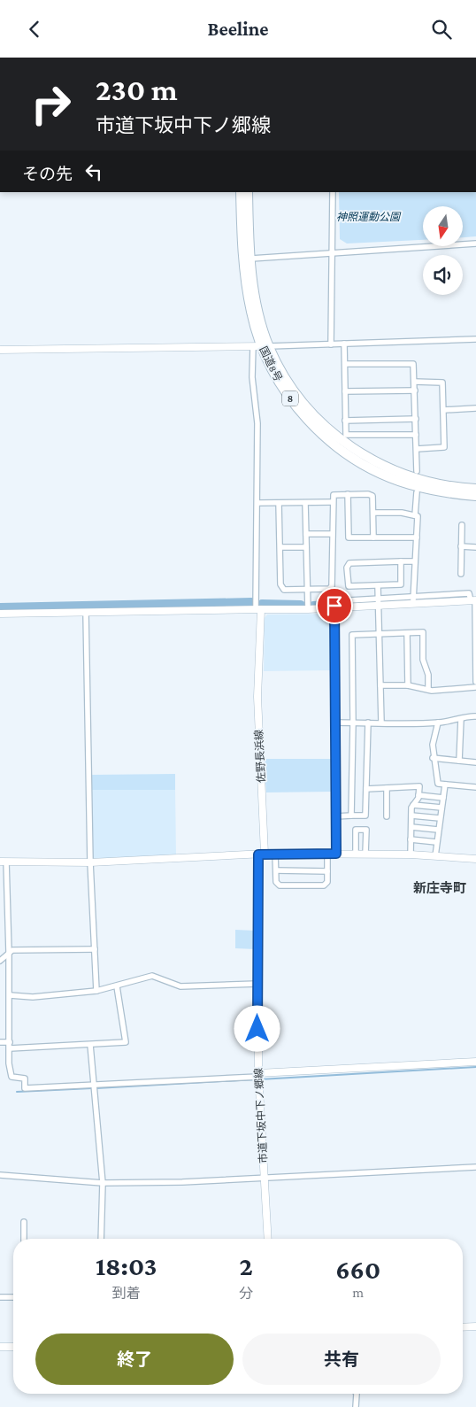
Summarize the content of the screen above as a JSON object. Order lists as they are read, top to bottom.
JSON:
{
  "streets": {
    "highway": ["国道8号", "8"],
    "street": ["佐野長浜線", "市道下坂中下ノ郷線"]
  },
  "crossings": [
    ["佐野長浜線", "市道下坂中下ノ郷線"]
  ],
  "districts": ["新庄寺町"],
  "parks": ["神照運動公園"],
  "north": "bottom",
  "page": {
    "header": "Beeline",
    "turn": ["230 m", "市道下坂中下ノ郷線"],
    "then": "その先",
    "eta": [
      "18:03",
      "到着",
      "2",
      "分",
      "660",
      "m"
    ],
    "buttons": ["終了", "共有"]
  }
}
